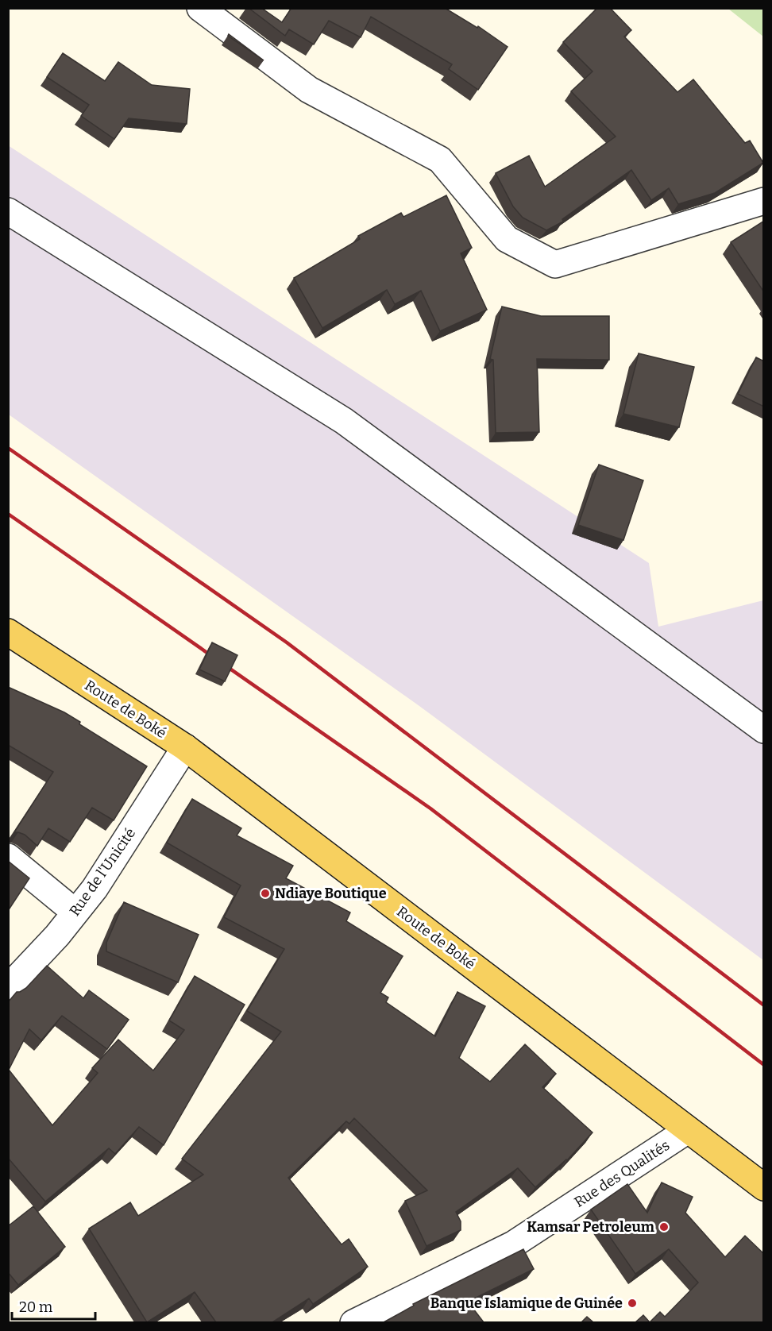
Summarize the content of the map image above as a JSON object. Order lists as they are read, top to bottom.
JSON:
{
  "streets": {
    "main road": ["Route de Boké"],
    "street": ["Rue de l'Unicité", "Rue des Qualités"]
  },
  "crossings": [
    ["Route de Boké", "Rue de l'Unicité"],
    ["Route de Boké", "Rue des Qualités"]
  ],
  "places": ["Ndiaye Boutique", "Kamsar Petroleum", "Banque Islamique de Guinée"],
  "scale_bar": "20 m"
}
